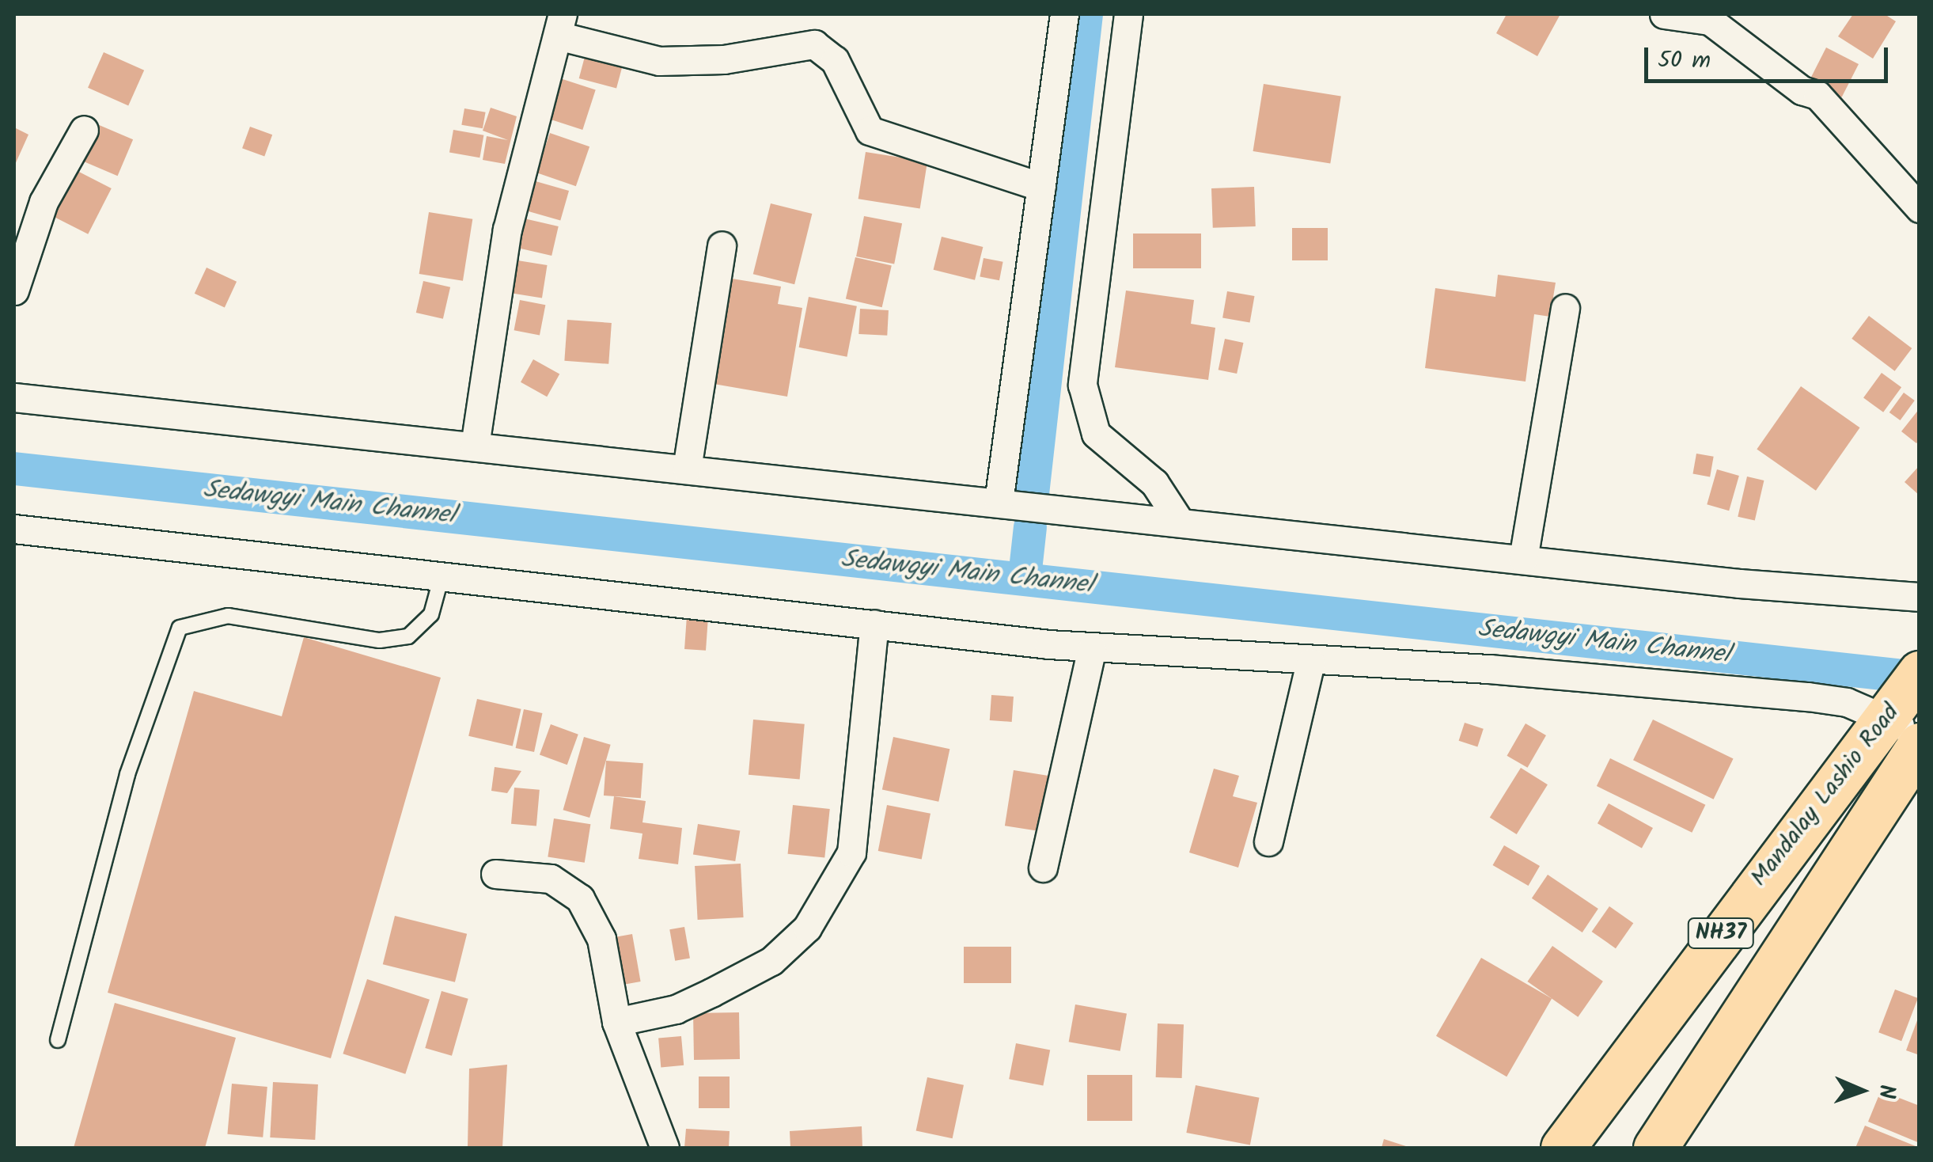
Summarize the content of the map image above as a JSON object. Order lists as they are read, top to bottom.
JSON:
{
  "streets": {
    "highway": ["Mandalay Lashio Road", "NH37"]
  },
  "water": ["Sedawgyi Main Channel"],
  "scale_bar": "50 m",
  "north": "right"
}
